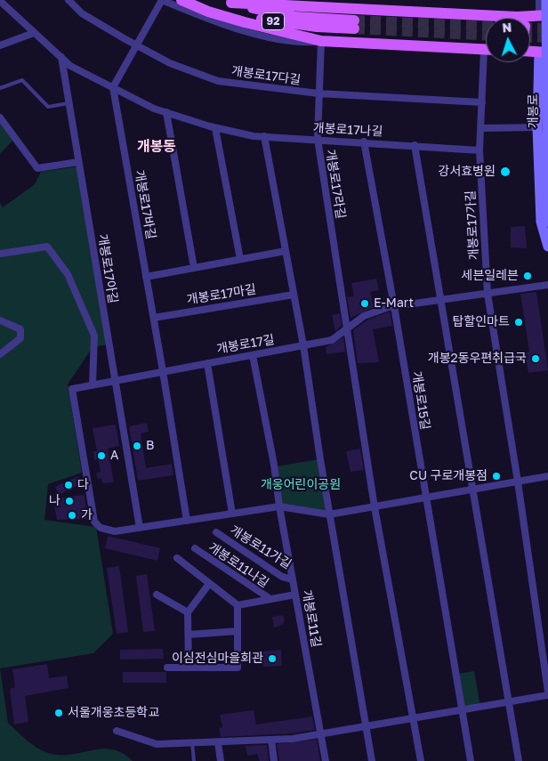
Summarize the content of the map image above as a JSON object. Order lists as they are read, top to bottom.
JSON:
{
  "streets": {
    "main road": ["92", "개봉로"],
    "street": [
      "개봉로17다길",
      "개봉로17나길",
      "개봉로17라길",
      "개봉로17바길",
      "개봉로17가길",
      "개봉로17아길",
      "개봉로17마길",
      "개봉로17길",
      "개봉로15길",
      "개봉로11가길",
      "개봉로11나길",
      "개봉로11길"
    ]
  },
  "crossings": [
    ["개봉로17다길", "개봉로17라길"],
    ["개봉로17다길", "개봉로17가길"],
    ["개봉로17나길", "개봉로17라길"],
    ["개봉로17나길", "개봉로17바길"],
    ["개봉로17나길", "개봉로17가길"],
    ["개봉로17나길", "개봉로17아길"],
    ["개봉로17라길", "개봉로17길"],
    ["개봉로17바길", "개봉로17마길"],
    ["개봉로17바길", "개봉로17길"],
    ["개봉로17가길", "개봉로17길"],
    ["개봉로17아길", "개봉로17길"],
    ["개봉로17길", "개봉로15길"],
    ["개봉로11가길", "개봉로11길"],
    ["개봉로11나길", "개봉로11길"]
  ],
  "districts": ["개봉동"],
  "parks": ["개웅어린이공원"],
  "places": [
    "강서효병원",
    "세븐일레븐",
    "E-Mart",
    "탑할인마트",
    "개봉2동우편취급국",
    "B",
    "A",
    "CU 구로개봉점",
    "다",
    "나",
    "가",
    "이심전심마을회관",
    "서울개웅초등학교"
  ],
  "north": "top"
}
